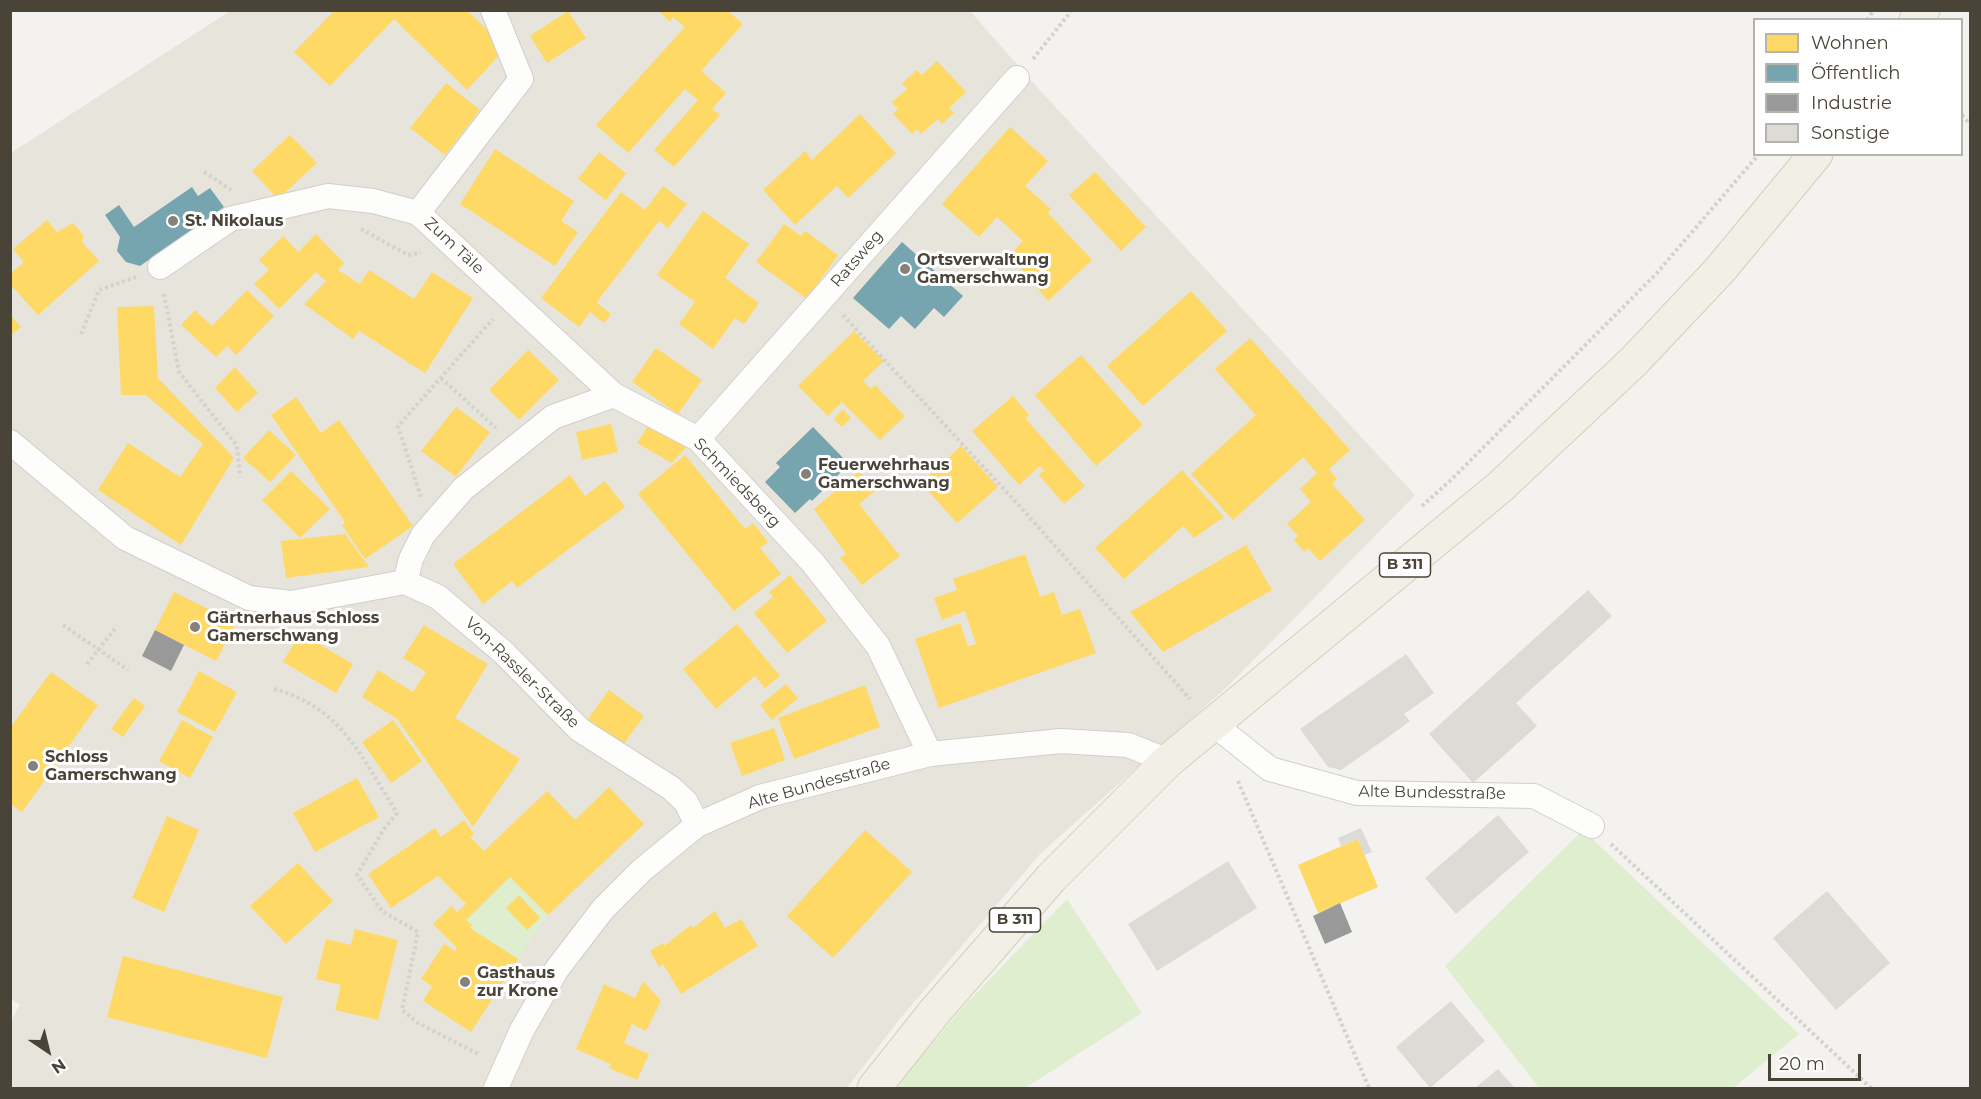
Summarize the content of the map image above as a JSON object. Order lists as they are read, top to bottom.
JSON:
{
  "streets": {
    "main road": ["B 311"],
    "street": [
      "Zum Täle",
      "Ratsweg",
      "Schmiedsberg",
      "Von-Rassler-Straße",
      "Alte Bundesstraße"
    ]
  },
  "crossings": [
    ["Zum Täle", "Schmiedsberg"],
    ["Ratsweg", "Schmiedsberg"],
    ["Schmiedsberg", "Alte Bundesstraße"],
    ["B 311", "Alte Bundesstraße"],
    ["Von-Rassler-Straße", "Alte Bundesstraße"]
  ],
  "places": [
    "St. Nikolaus",
    "Ortsverwaltung Gamerschwang",
    "Feuerwehrhaus Gamerschwang",
    "Gärtnerhaus Schloss Gamerschwang",
    "Schloss Gamerschwang",
    "Gasthaus zur Krone"
  ],
  "legend": [
    "Wohnen",
    "Öffentlich",
    "Industrie",
    "Sonstige"
  ],
  "scale_bar": "20 m",
  "north": "bottom right"
}
